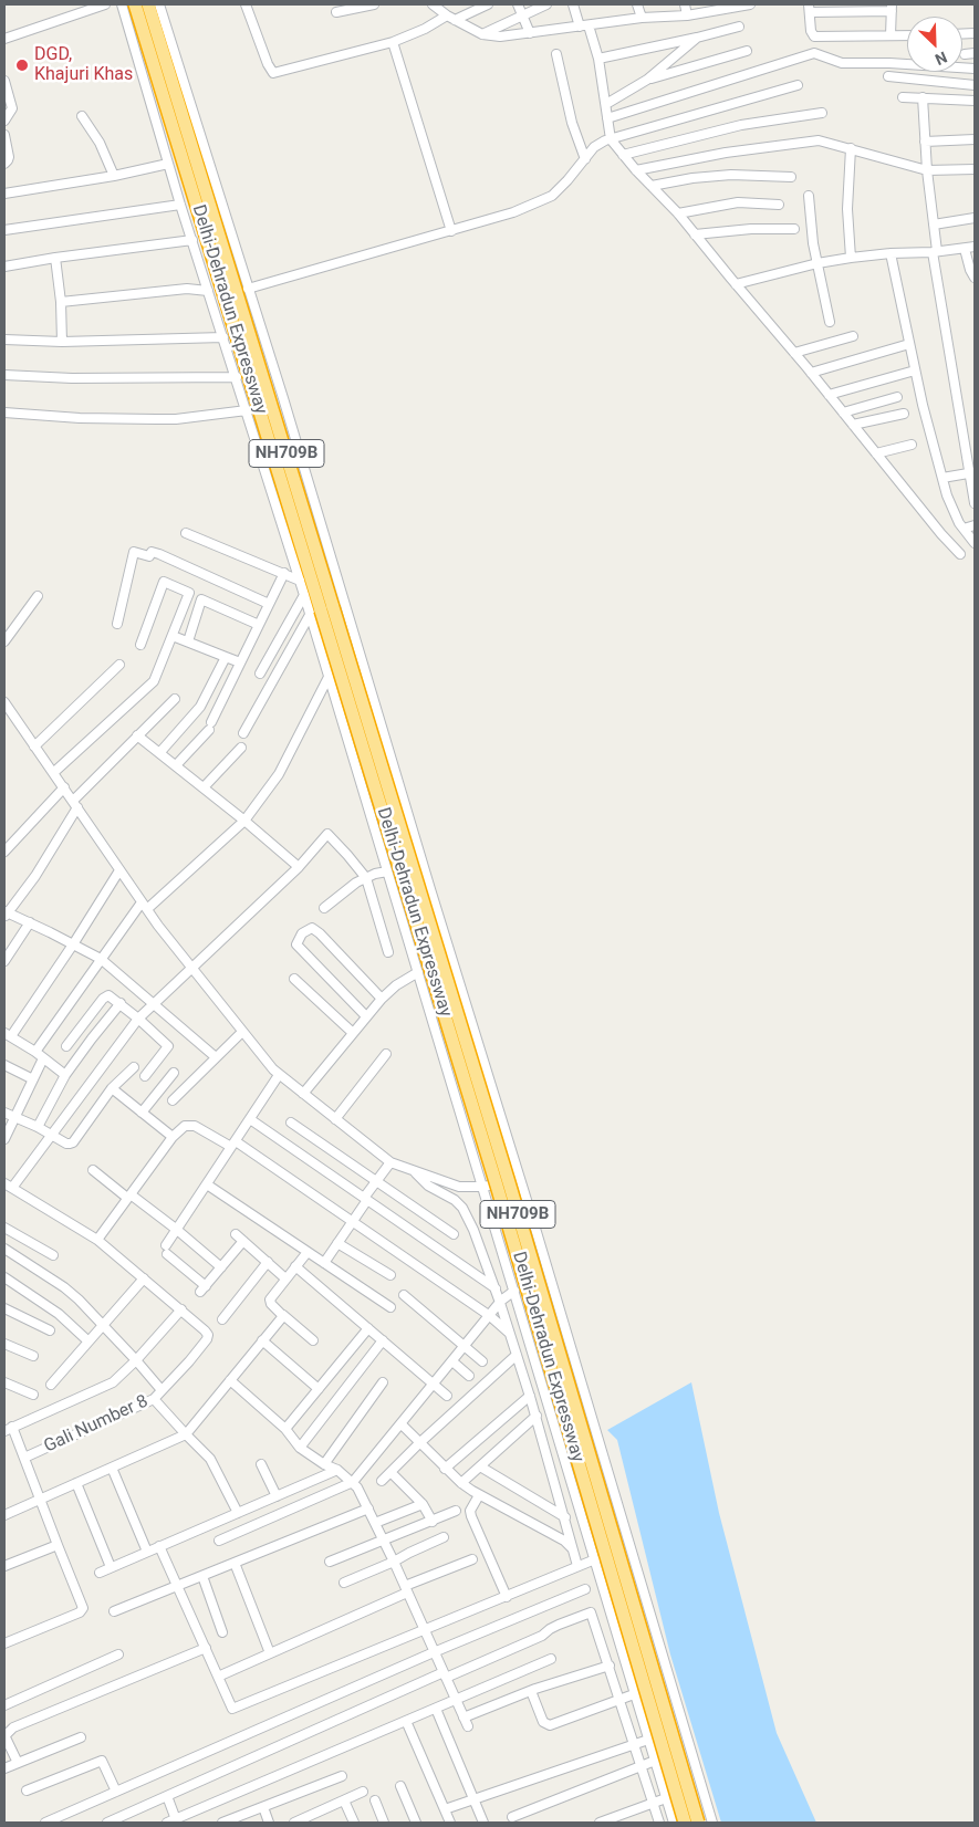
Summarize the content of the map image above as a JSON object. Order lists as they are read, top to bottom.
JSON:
{
  "streets": {
    "highway": ["Delhi-Dehradun Expressway", "NH709B"],
    "street": ["Gali Number 8"]
  },
  "places": ["DGD, Khajuri Khas"],
  "north": "bottom right"
}
